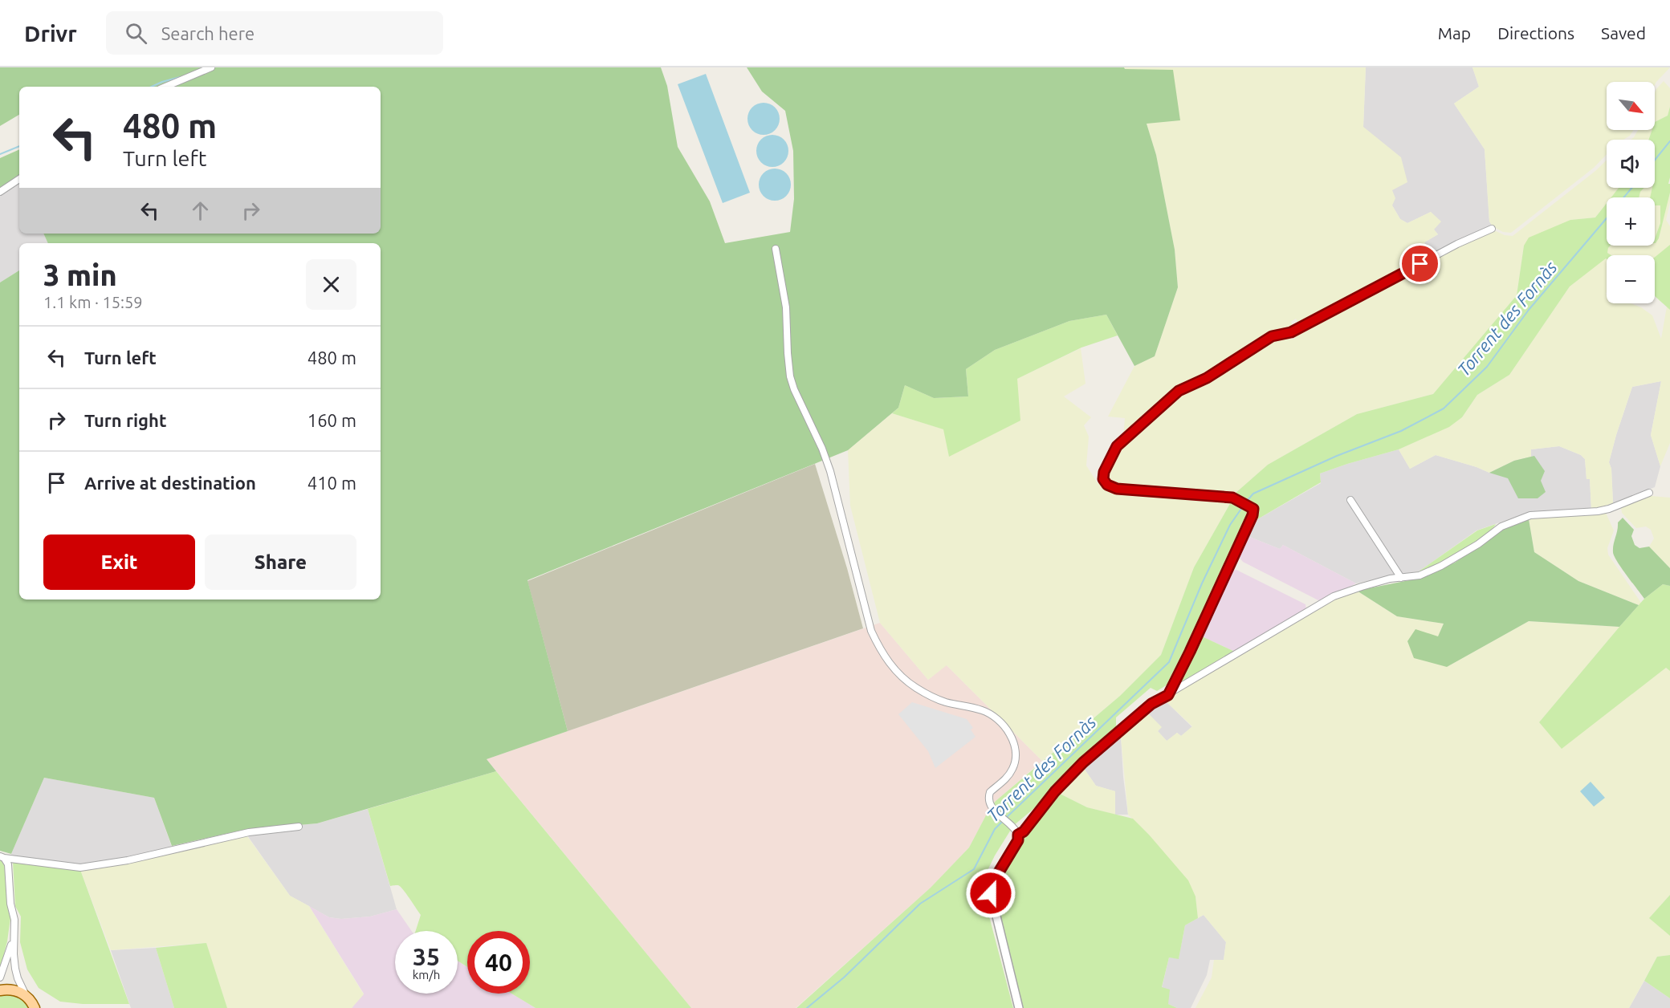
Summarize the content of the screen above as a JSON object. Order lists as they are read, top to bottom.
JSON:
{
  "water": ["Torrent des Fornàs"],
  "north": "bottom right",
  "page": {
    "header": "Drivr",
    "search": "Search here",
    "nav": ["Map", "Directions", "Saved"],
    "map_buttons": ["+", "−"],
    "turn": ["480 m", "Turn left"],
    "heading": ["3 min", "1.1 km · 15:59"],
    "list": [
      {
        "name": "Turn left",
        "value": "480 m"
      },
      {
        "name": "Turn right",
        "value": "160 m"
      },
      {
        "name": "Arrive at destination",
        "value": "410 m"
      }
    ],
    "buttons": ["Exit", "Share"],
    "speed": "35 km/h",
    "limit": "40"
  }
}
